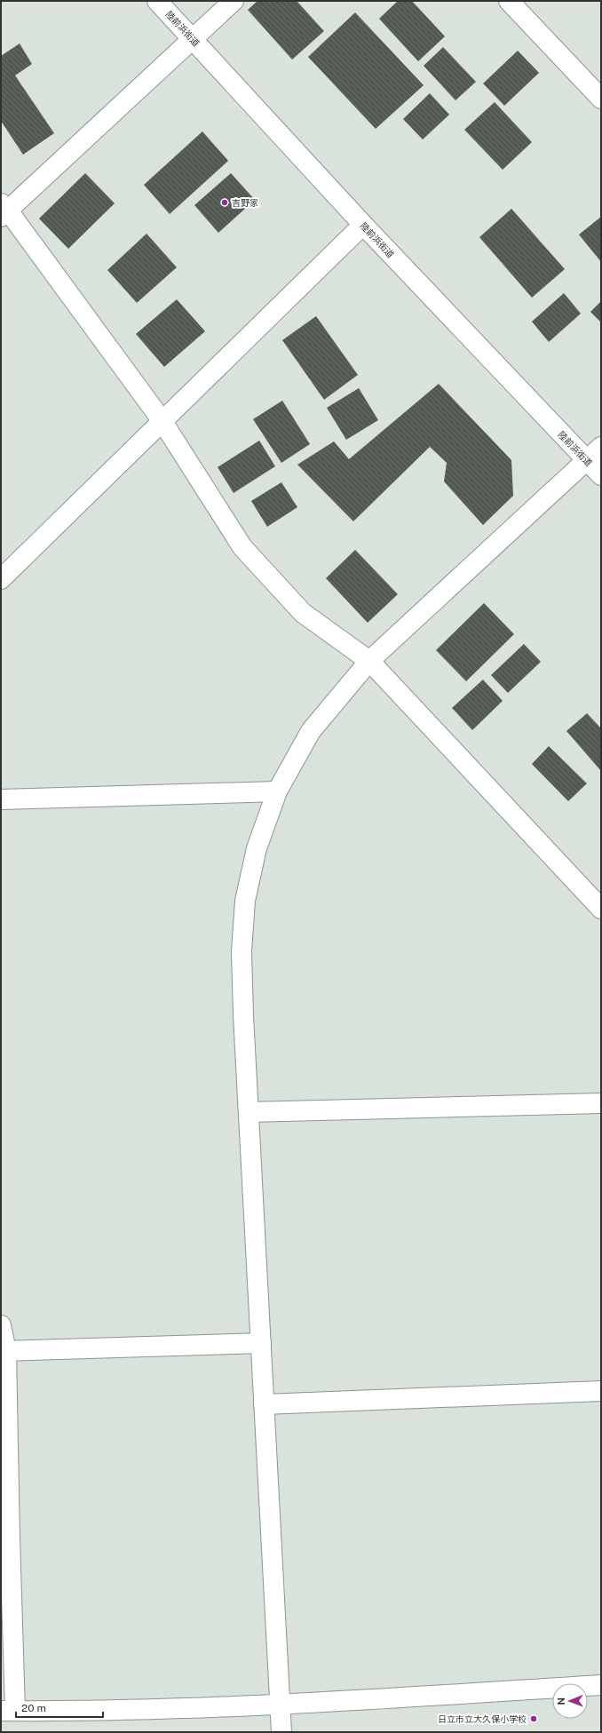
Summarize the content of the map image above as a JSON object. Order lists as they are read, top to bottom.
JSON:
{
  "streets": {
    "main road": ["陸前浜街道"]
  },
  "places": ["吉野家", "日立市立大久保小学校"],
  "scale_bar": "20 m",
  "north": "left"
}
